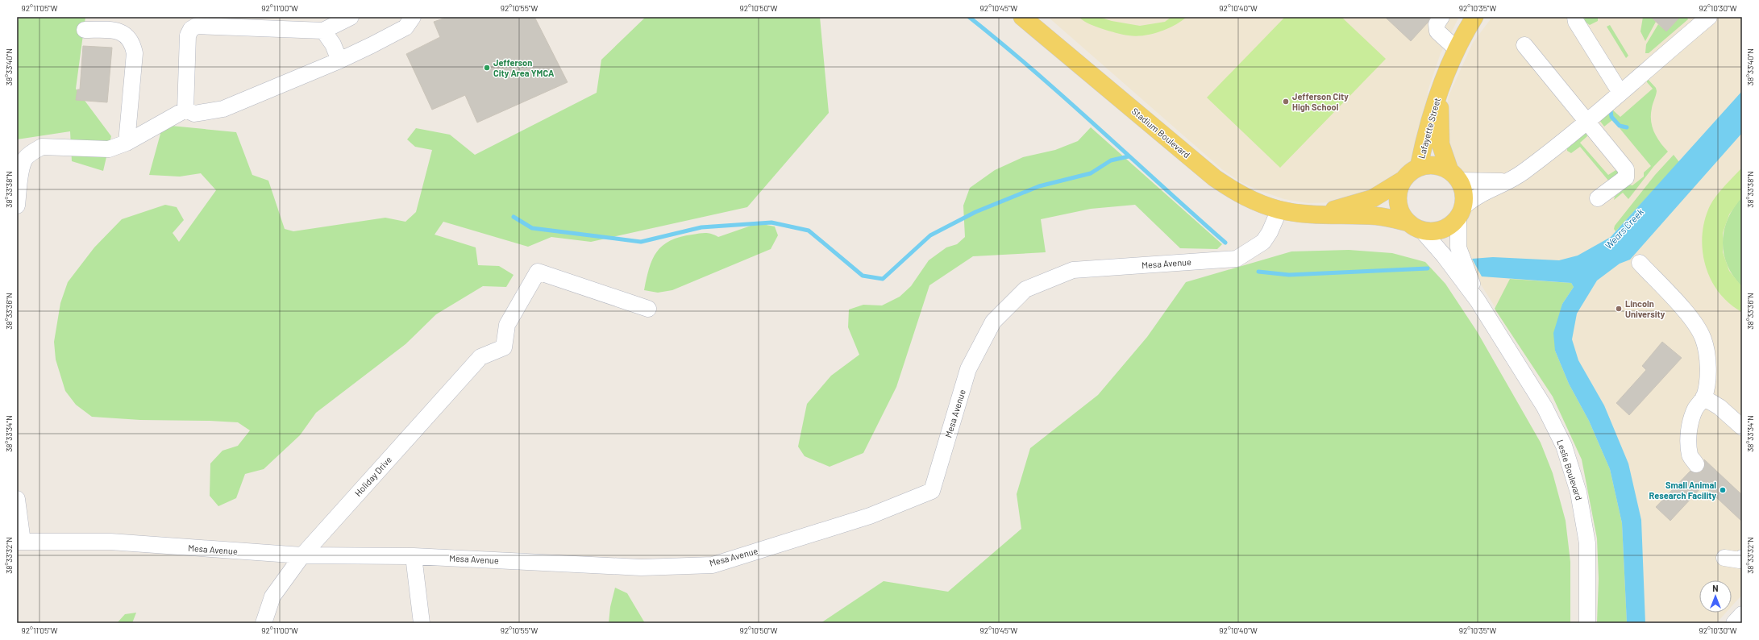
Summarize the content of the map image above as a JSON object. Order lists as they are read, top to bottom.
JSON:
{
  "streets": {
    "main road": ["Lafayette Street", "Stadium Boulevard"],
    "street": ["Mesa Avenue", "Leslie Boulevard", "Holiday Drive"]
  },
  "crossings": [
    ["Lafayette Street", "Stadium Boulevard"],
    ["Lafayette Street", "Leslie Boulevard"],
    ["Stadium Boulevard", "Mesa Avenue"],
    ["Stadium Boulevard", "Leslie Boulevard"],
    ["Mesa Avenue", "Holiday Drive"]
  ],
  "water": ["Wears Creek"],
  "places": [
    "Jefferson City Area YMCA",
    "Jefferson City High School",
    "Lincoln University",
    "Small Animal Research Facility"
  ],
  "north": "top",
  "coordinates": [
    "92°11'05\"W",
    "92°11'00\"W",
    "92°10'55\"W",
    "92°10'50\"W",
    "92°10'45\"W",
    "92°10'40\"W",
    "92°10'35\"W",
    "92°10'30\"W",
    "38°33'40\"N",
    "38°33'38\"N",
    "38°33'36\"N",
    "38°33'34\"N",
    "38°33'32\"N"
  ]
}
